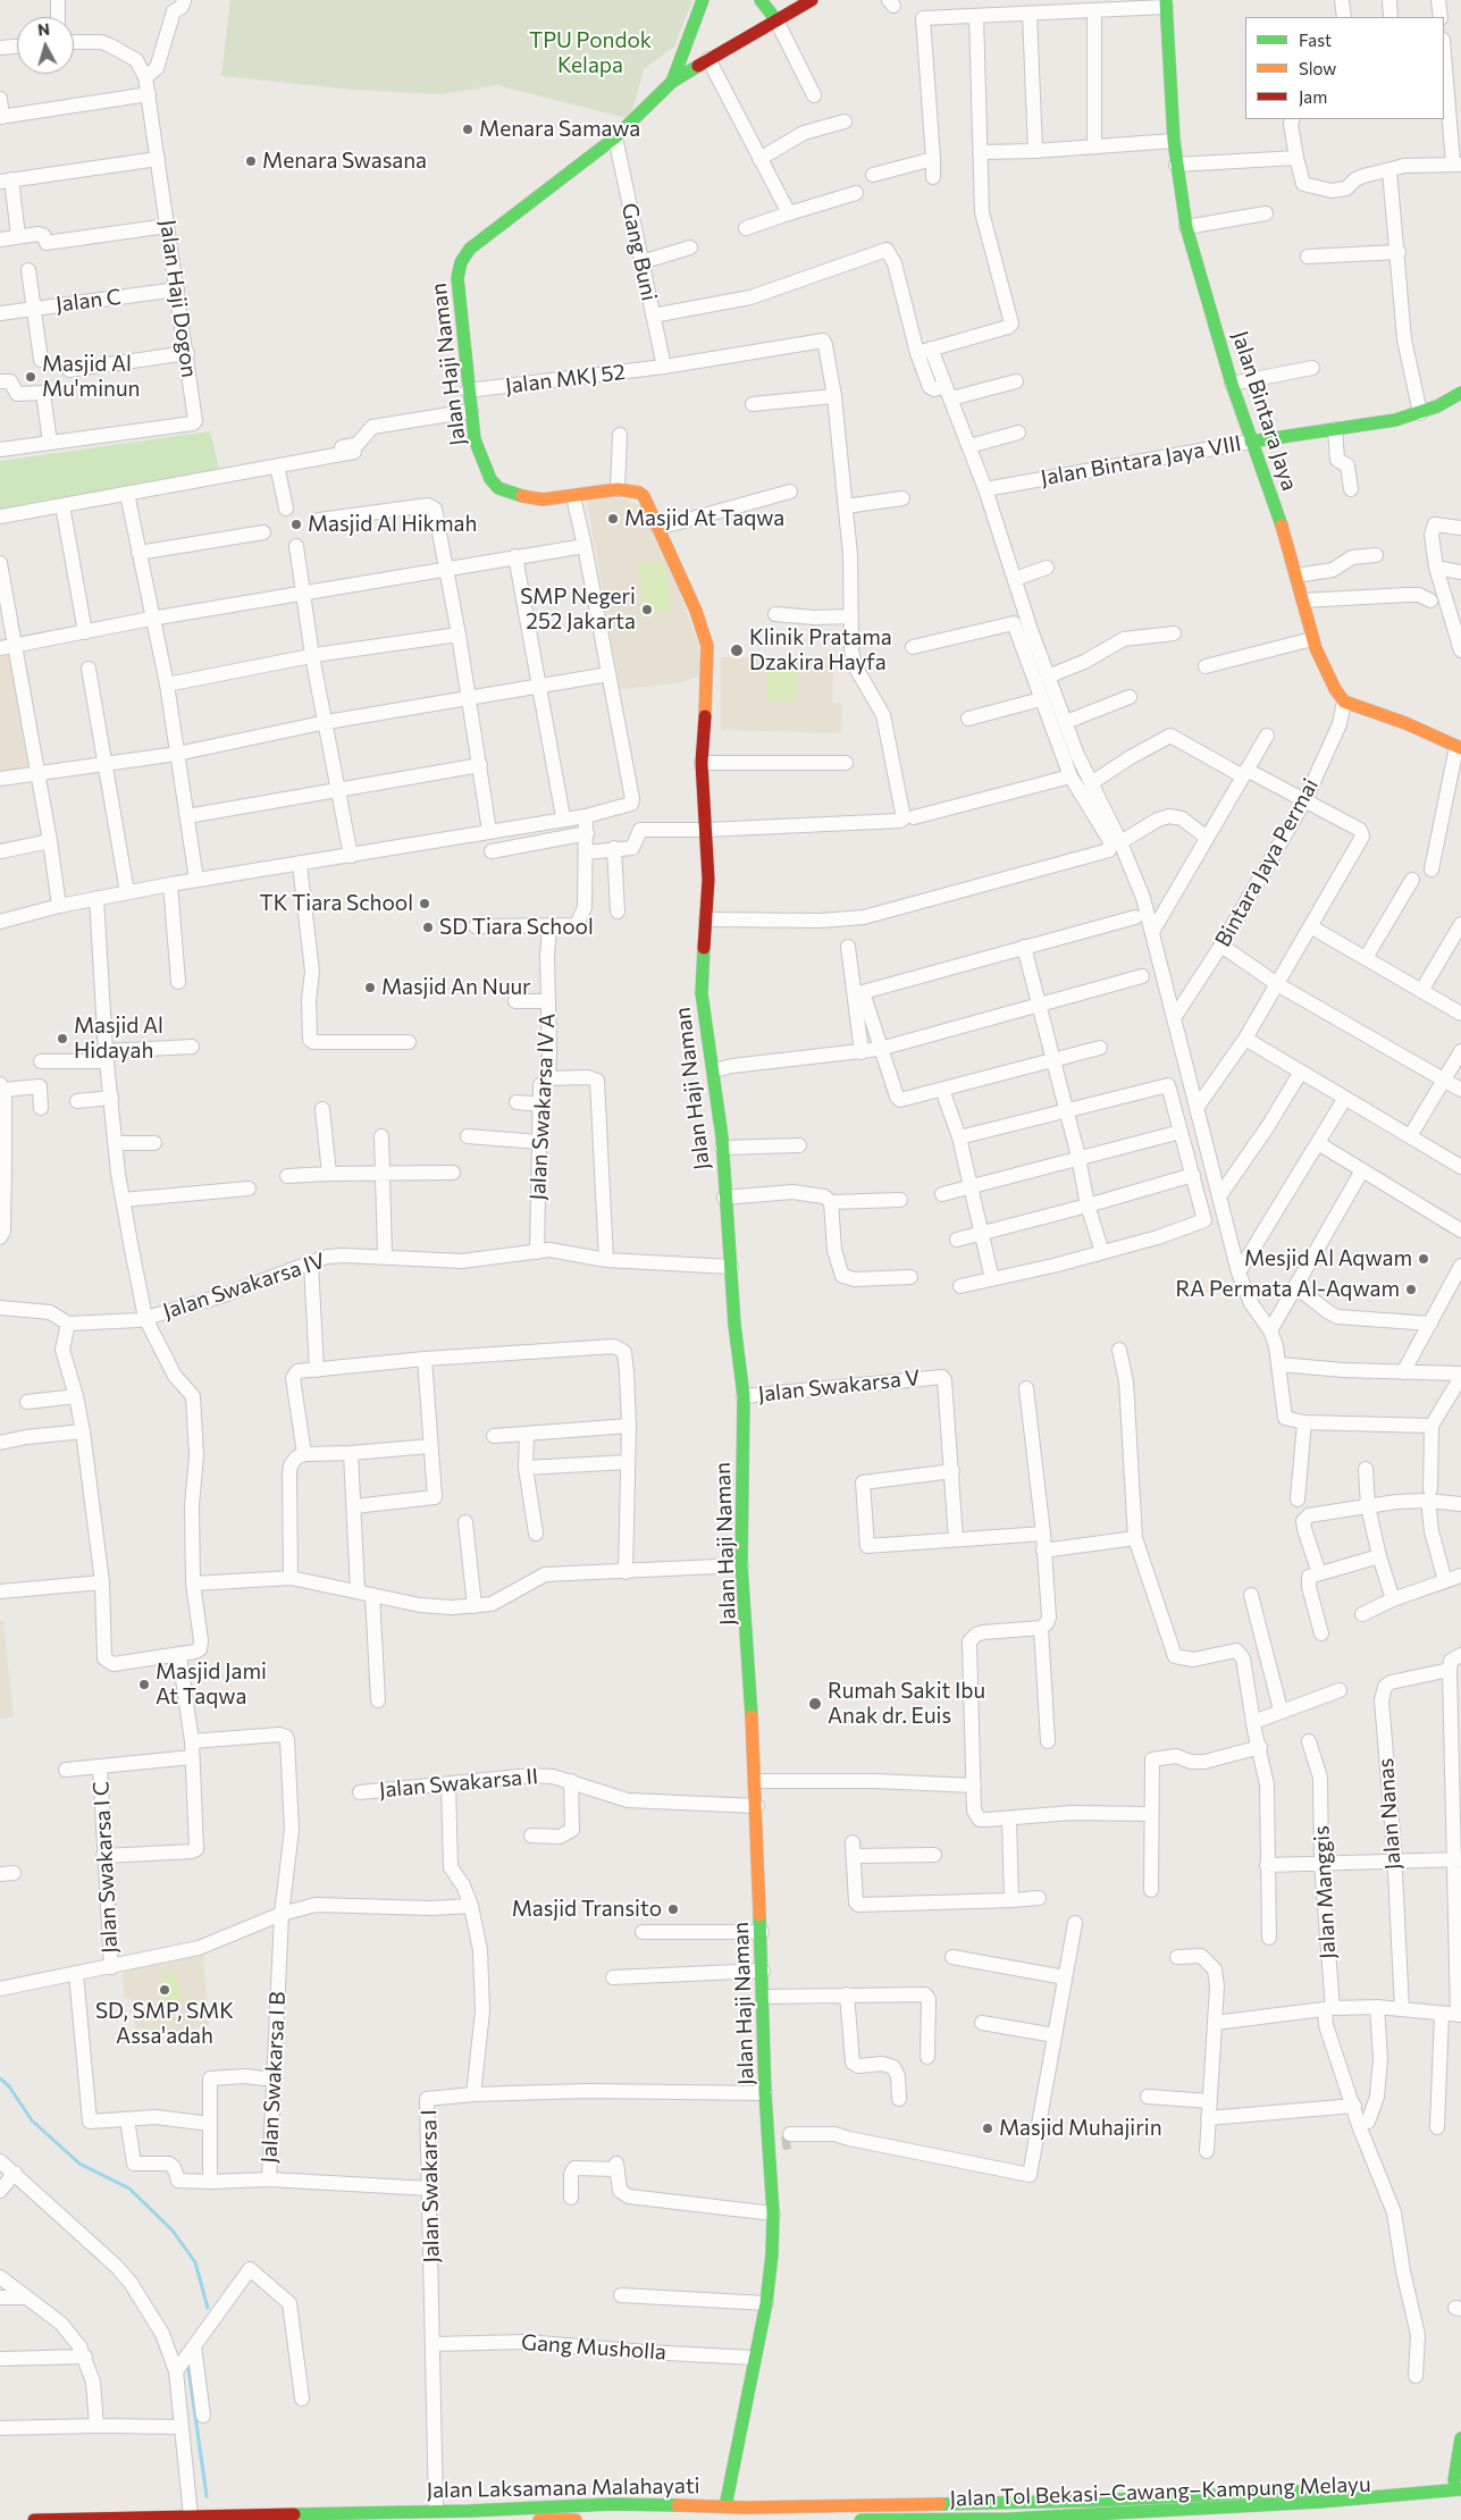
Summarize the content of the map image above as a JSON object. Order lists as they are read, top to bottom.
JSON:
{
  "streets": {
    "main road": [
      "Jalan Haji Naman",
      "Jalan Bintara Jaya",
      "Jalan Bintara Jaya VIII",
      "Jalan Laksamana Malahayati",
      "Jalan Tol Bekasi–Cawang–Kampung Melayu"
    ],
    "street": [
      "Gang Buni",
      "Jalan Haji Dogon",
      "Jalan C",
      "Jalan MKJ 52",
      "Bintara Jaya Permai",
      "Jalan Swakarsa IV A",
      "Jalan Swakarsa IV",
      "Jalan Swakarsa V",
      "Jalan Swakarsa II",
      "Jalan Nanas",
      "Jalan Swakarsa I C",
      "Jalan Manggis",
      "Jalan Swakarsa I B",
      "Jalan Swakarsa I",
      "Gang Musholla"
    ]
  },
  "crossings": [
    ["Gang Buni", "Jalan Haji Naman"],
    ["Gang Buni", "Jalan MKJ 52"],
    ["Jalan Haji Dogon", "Jalan C"],
    ["Jalan Haji Naman", "Jalan MKJ 52"],
    ["Jalan Haji Naman", "Jalan Swakarsa IV"],
    ["Jalan Haji Naman", "Jalan Swakarsa V"],
    ["Jalan Haji Naman", "Jalan Swakarsa II"],
    ["Jalan Haji Naman", "Jalan Swakarsa I"],
    ["Jalan Haji Naman", "Gang Musholla"],
    ["Jalan Haji Naman", "Jalan Laksamana Malahayati"],
    ["Jalan Bintara Jaya", "Jalan Bintara Jaya VIII"],
    ["Jalan Bintara Jaya", "Bintara Jaya Permai"],
    ["Jalan Swakarsa IV A", "Jalan Swakarsa IV"],
    ["Jalan Swakarsa I B", "Jalan Swakarsa I"],
    ["Jalan Swakarsa I", "Gang Musholla"],
    ["Jalan Swakarsa I", "Jalan Laksamana Malahayati"]
  ],
  "parks": ["TPU Pondok Kelapa"],
  "places": [
    "Menara Samawa",
    "Menara Swasana",
    "Masjid Al Mu'minun",
    "Masjid At Taqwa",
    "Masjid Al Hikmah",
    "SMP Negeri 252 Jakarta",
    "Klinik Pratama Dzakira Hayfa",
    "TK Tiara School",
    "SD Tiara School",
    "Masjid An Nuur",
    "Masjid Al Hidayah",
    "Mesjid Al Aqwam",
    "RA Permata Al-Aqwam",
    "Masjid Jami At Taqwa",
    "Rumah Sakit Ibu Anak dr. Euis",
    "Masjid Transito",
    "SD, SMP, SMK Assa'adah",
    "Masjid Muhajirin"
  ],
  "legend": ["Fast", "Slow", "Jam"],
  "north": "top"
}
